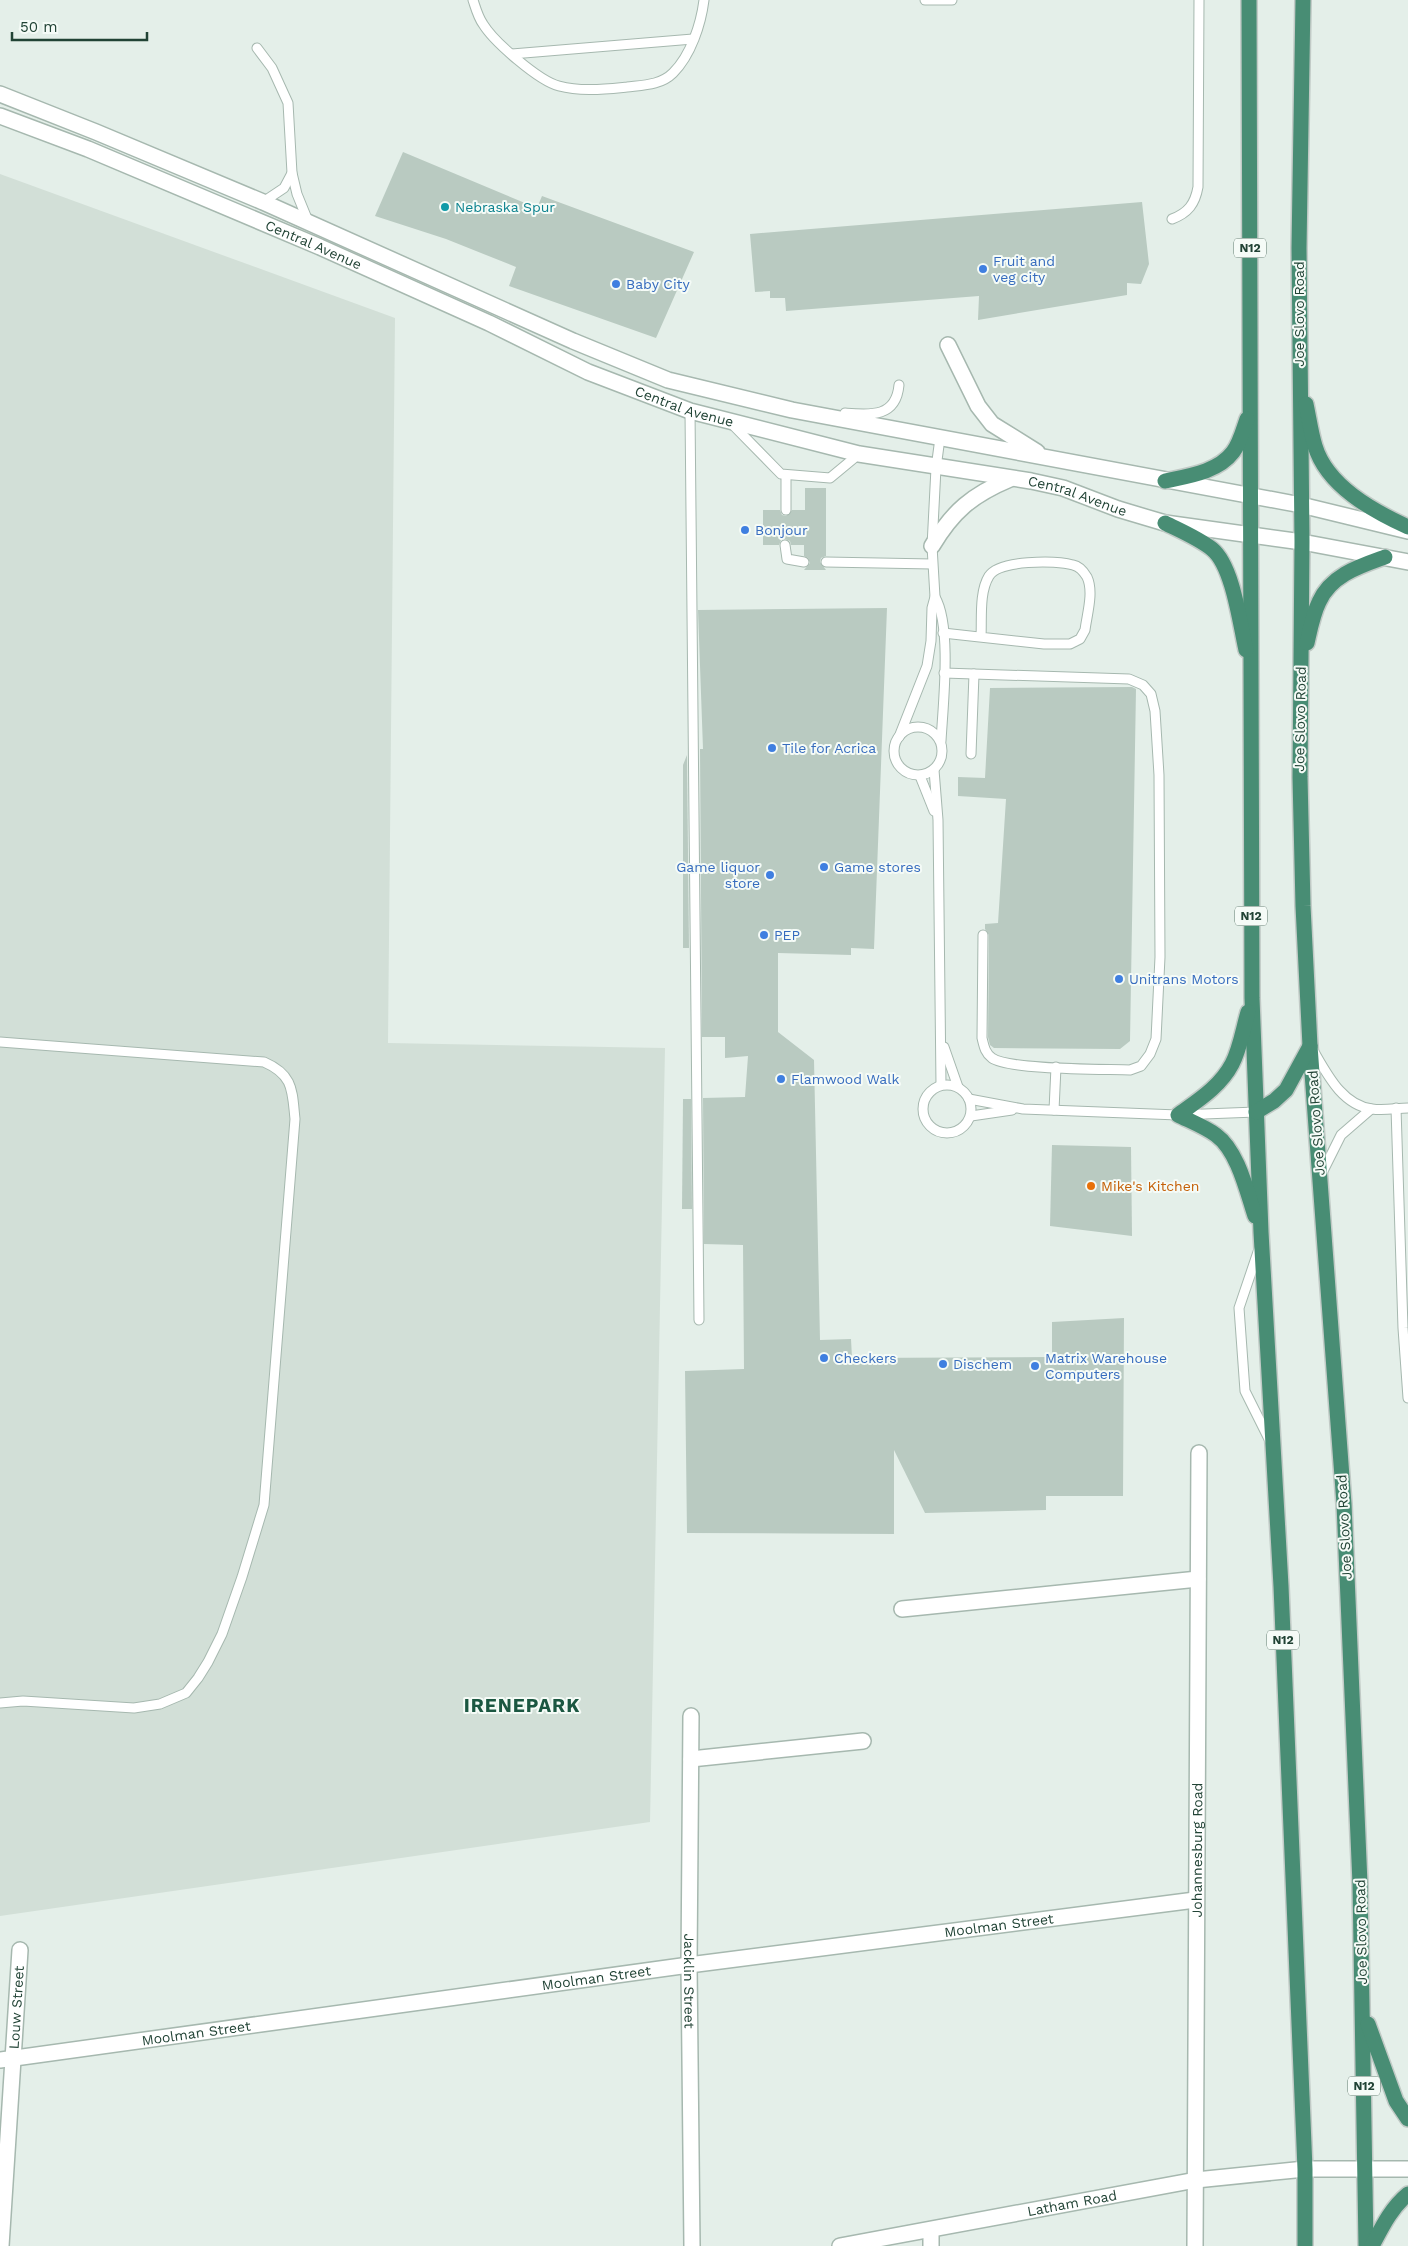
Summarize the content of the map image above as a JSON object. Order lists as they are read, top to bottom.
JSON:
{
  "streets": {
    "highway": ["N12", "Joe Slovo Road"],
    "street": [
      "Central Avenue",
      "Johannesburg Road",
      "Moolman Street",
      "Jacklin Street",
      "Louw Street",
      "Latham Road"
    ]
  },
  "crossings": [
    ["Central Avenue", "N12"],
    ["Central Avenue", "Joe Slovo Road"],
    ["N12", "Latham Road"],
    ["Joe Slovo Road", "Latham Road"],
    ["Johannesburg Road", "Moolman Street"],
    ["Johannesburg Road", "Latham Road"],
    ["Moolman Street", "Jacklin Street"],
    ["Moolman Street", "Louw Street"]
  ],
  "districts": ["IRENEPARK"],
  "places": [
    "Nebraska Spur",
    "Fruit and veg city",
    "Baby City",
    "Bonjour",
    "Tile for Acrica",
    "Game stores",
    "Game liquor store",
    "PEP",
    "Unitrans Motors",
    "Flamwood Walk",
    "Mike's Kitchen",
    "Checkers",
    "Dischem",
    "Matrix Warehouse Computers"
  ],
  "scale_bar": "50 m"
}
